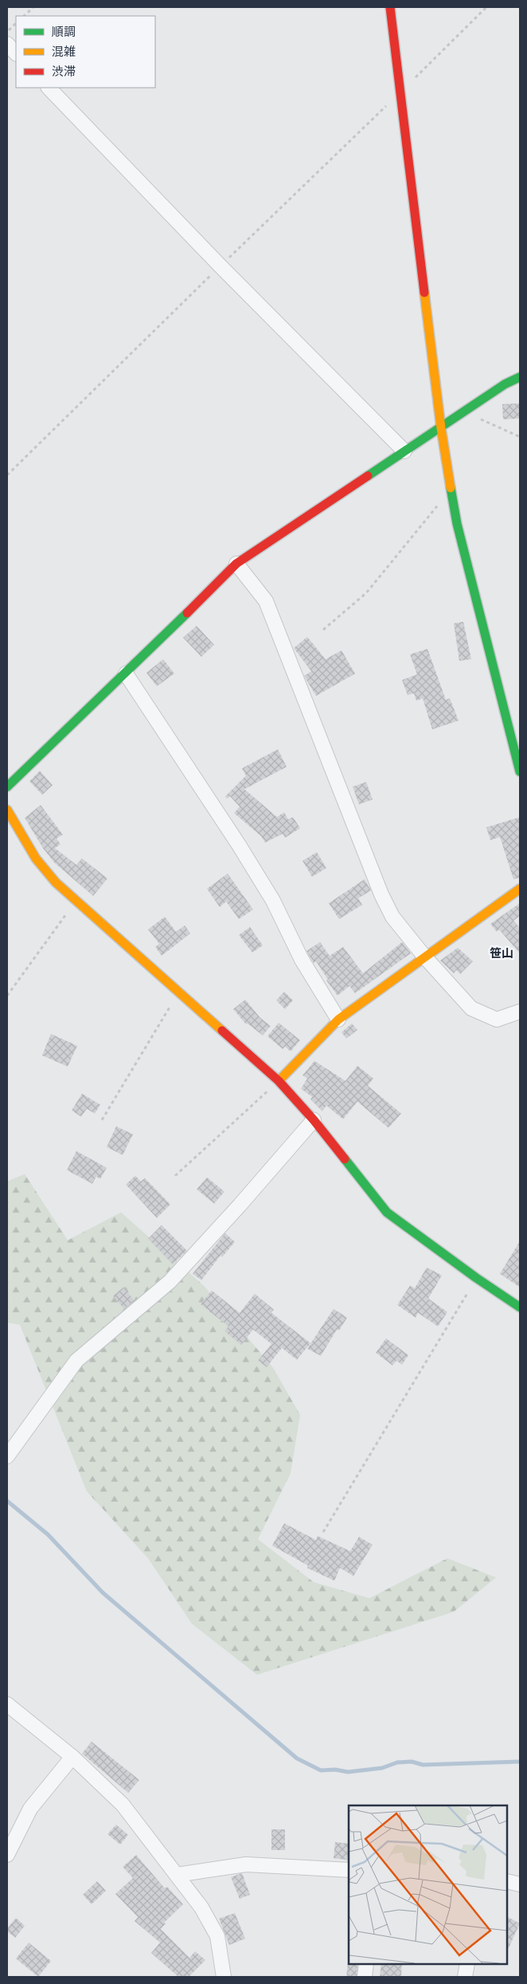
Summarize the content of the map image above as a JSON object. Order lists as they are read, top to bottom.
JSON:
{
  "districts": ["笹山"],
  "legend": ["順調", "混雑", "渋滞"]
}
